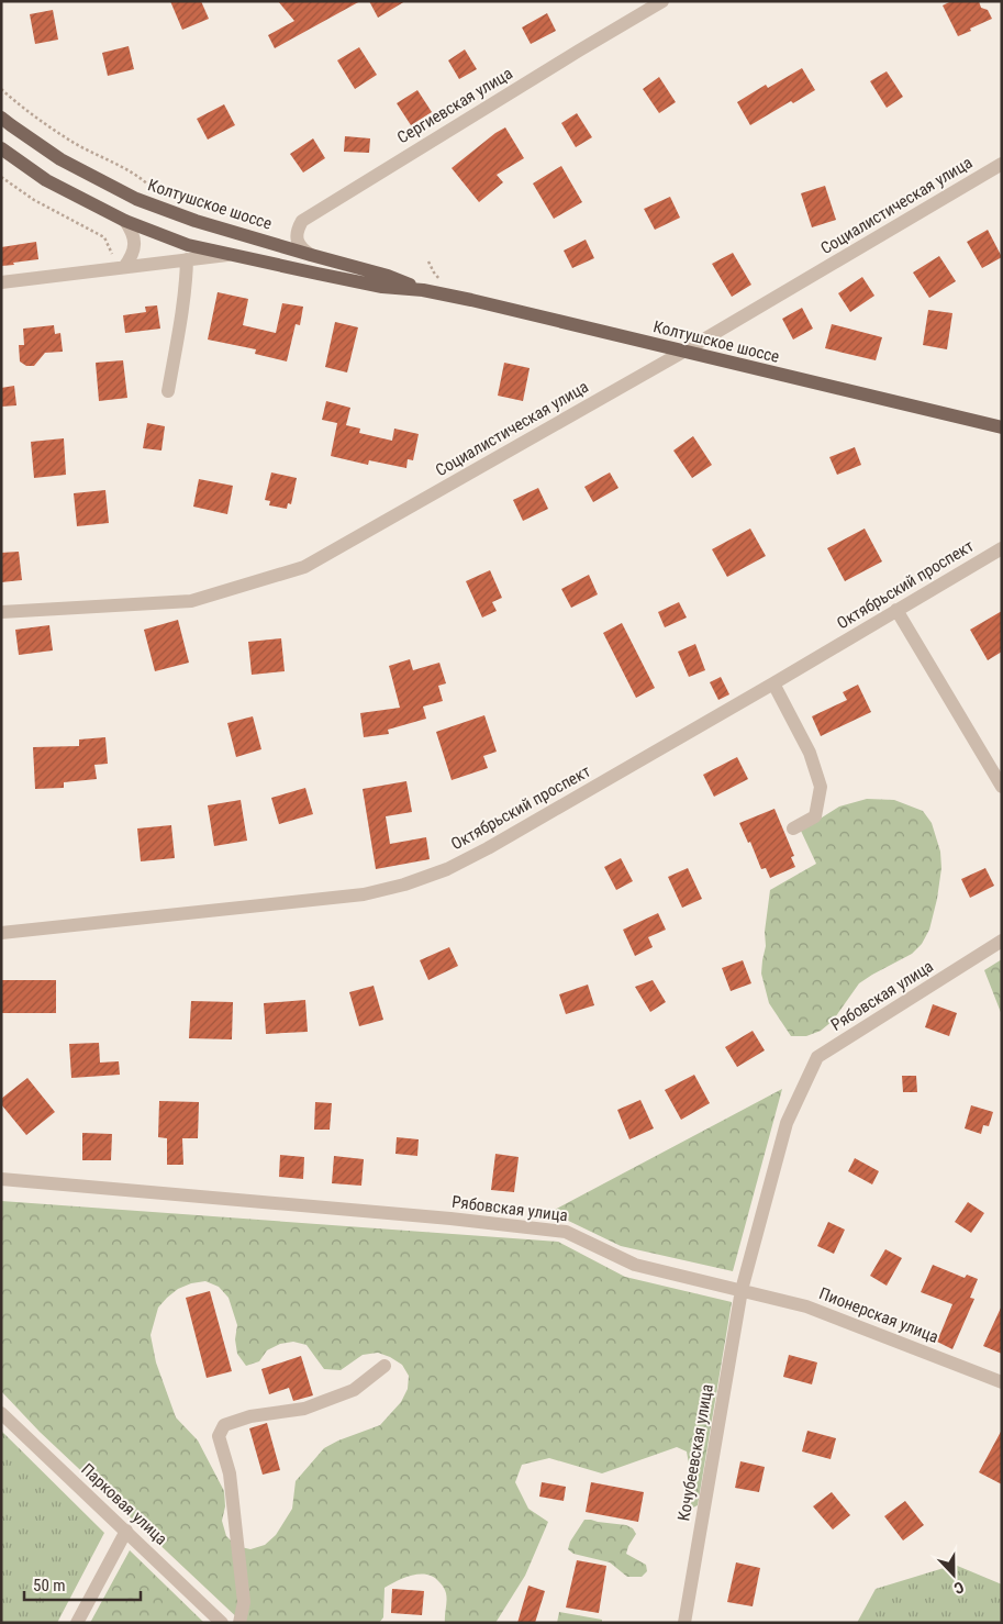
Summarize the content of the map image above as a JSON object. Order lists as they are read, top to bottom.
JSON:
{
  "streets": {
    "main road": ["Колтушское шоссе"],
    "street": [
      "Сергиевская улица",
      "Социалистическая улица",
      "Октябрьский проспект",
      "Рябовская улица",
      "Пионерская улица",
      "Кочубеевская улица",
      "Парковая улица"
    ]
  },
  "crossings": [
    ["Сергиевская улица", "Колтушское шоссе"],
    ["Колтушское шоссе", "Социалистическая улица"],
    ["Рябовская улица", "Пионерская улица"],
    ["Рябовская улица", "Кочубеевская улица"],
    ["Пионерская улица", "Кочубеевская улица"]
  ],
  "scale_bar": "50 m",
  "north": "bottom"
}
